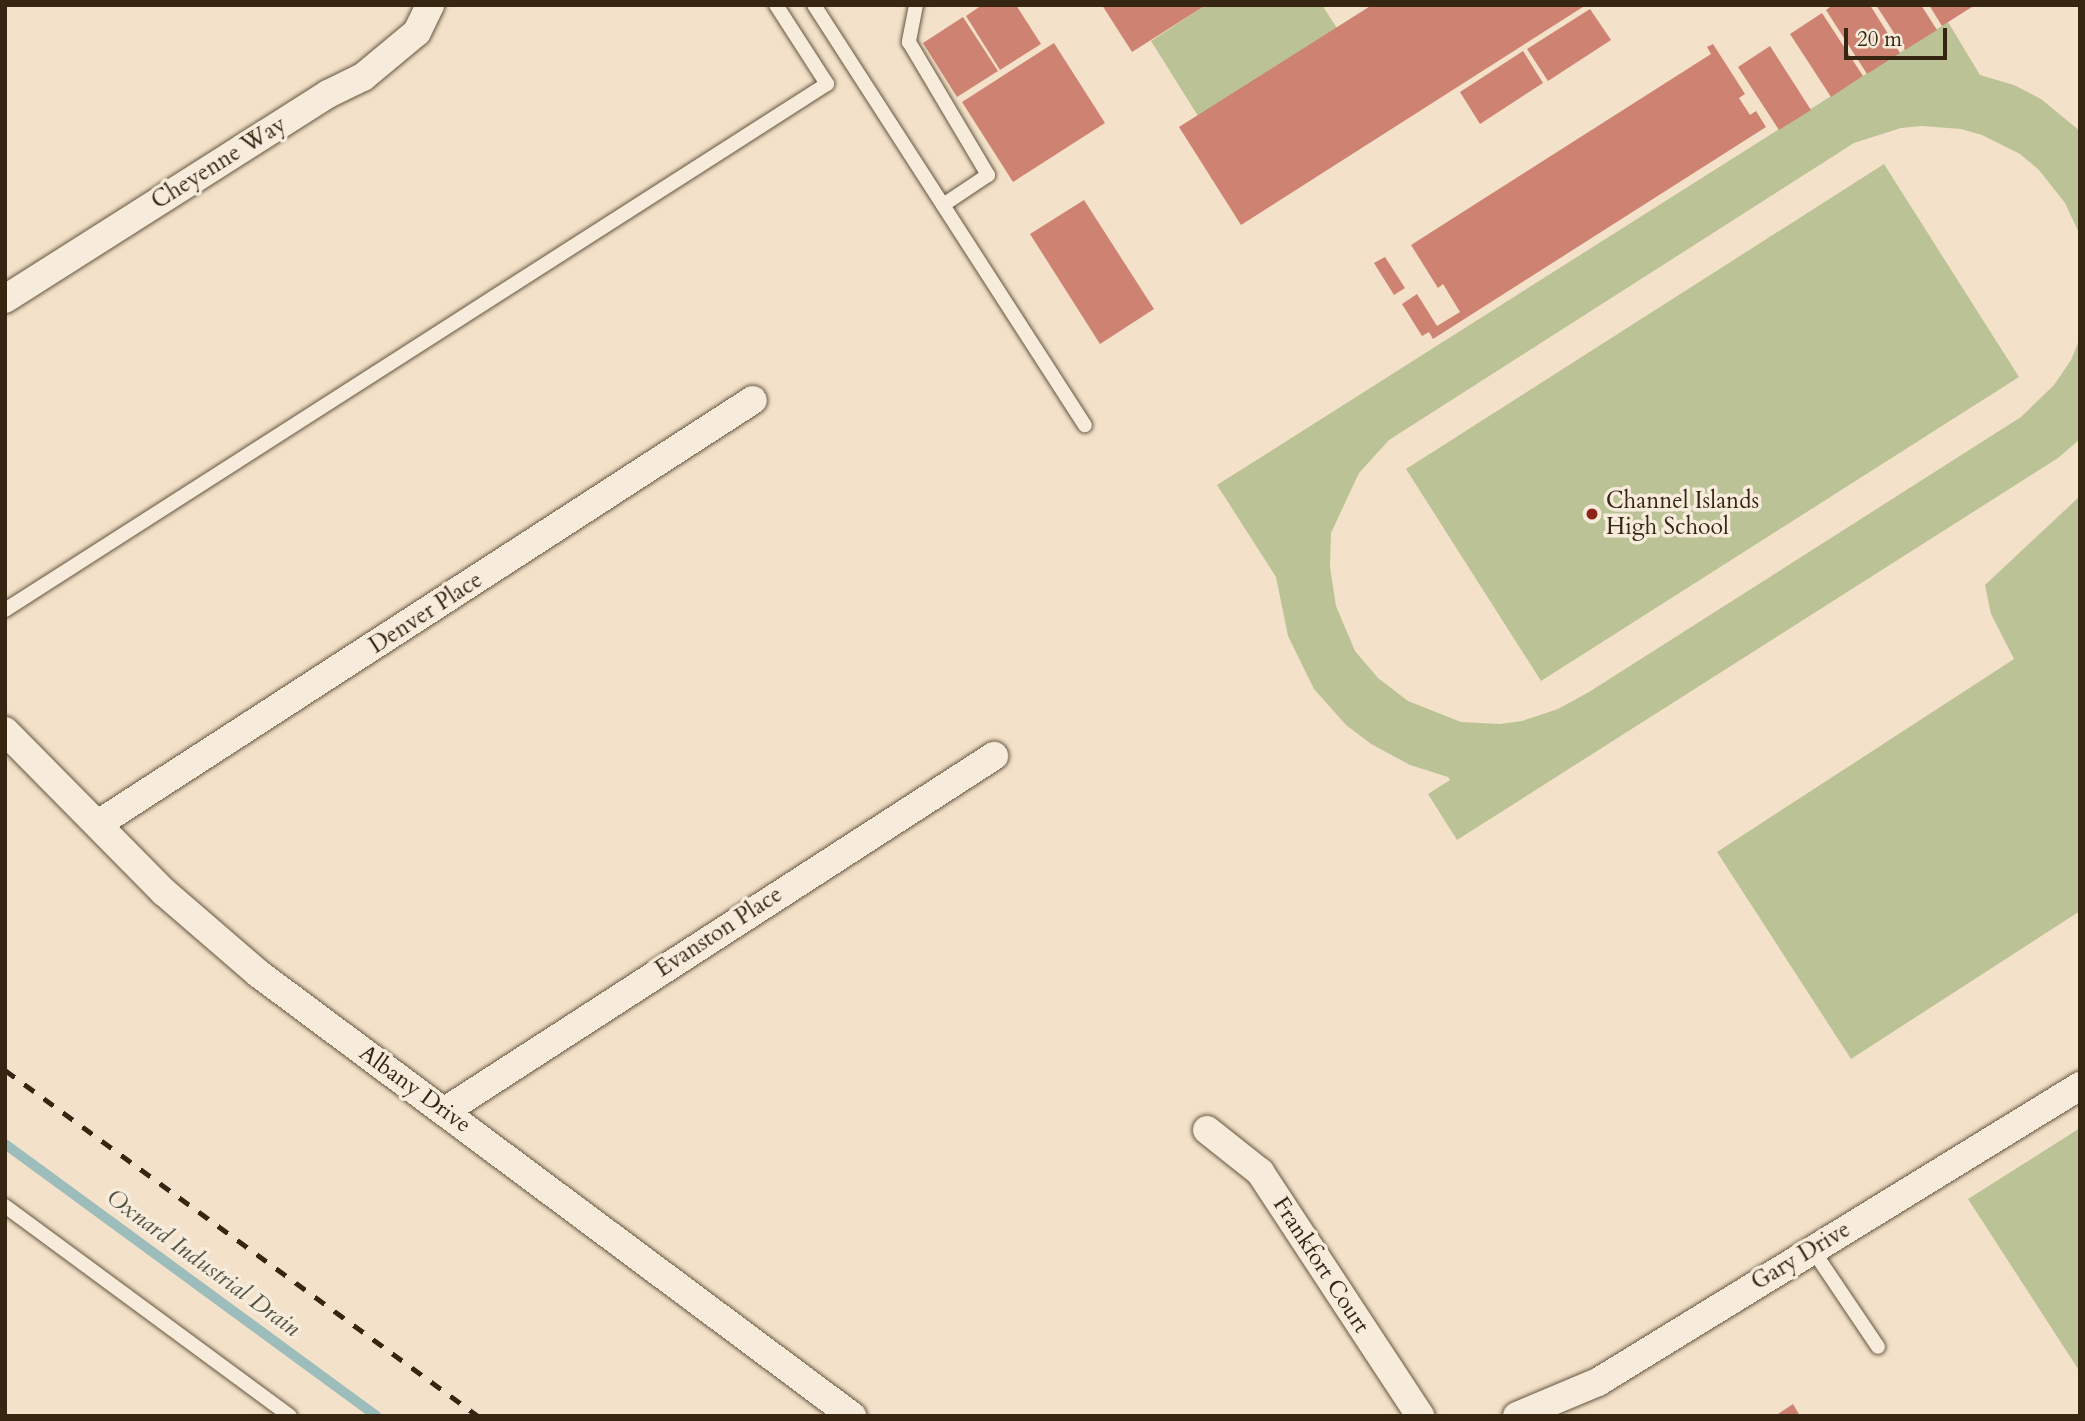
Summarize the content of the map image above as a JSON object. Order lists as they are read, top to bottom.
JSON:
{
  "streets": {
    "street": [
      "Cheyenne Way",
      "Denver Place",
      "Evanston Place",
      "Albany Drive",
      "Gary Drive",
      "Frankfort Court"
    ]
  },
  "crossings": [
    ["Denver Place", "Albany Drive"],
    ["Evanston Place", "Albany Drive"]
  ],
  "water": ["Oxnard Industrial Drain"],
  "places": ["Channel Islands High School"],
  "scale_bar": "20 m"
}
